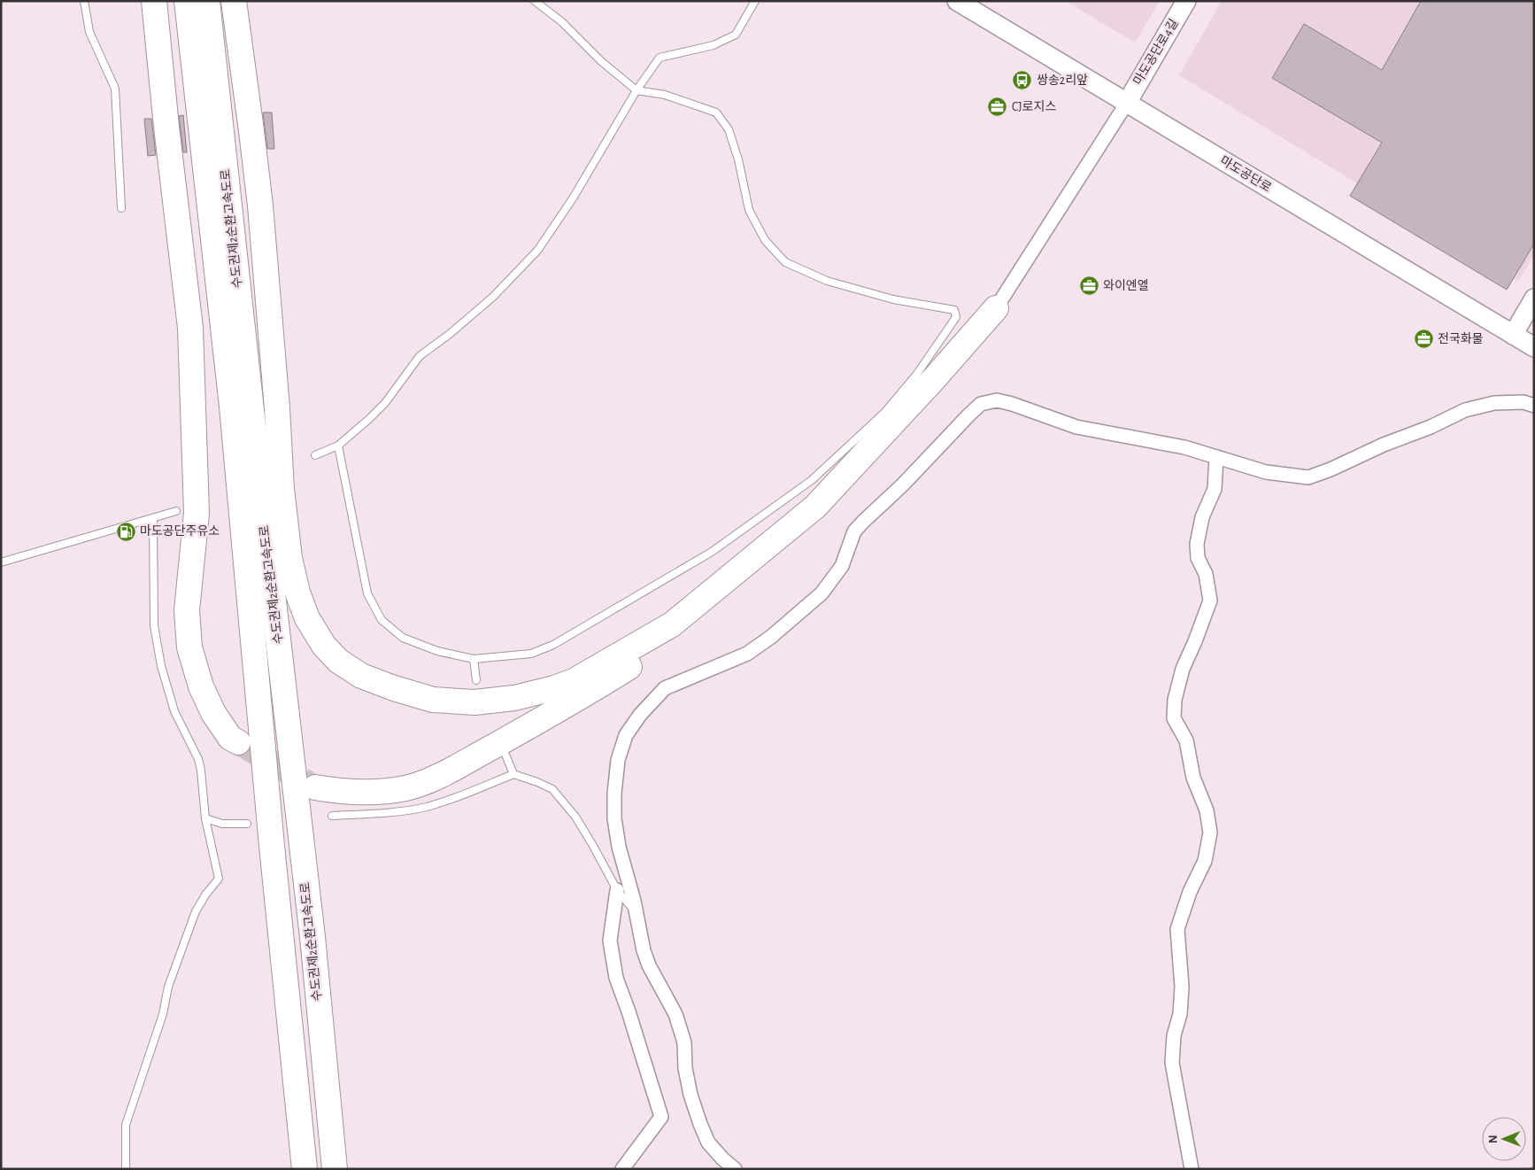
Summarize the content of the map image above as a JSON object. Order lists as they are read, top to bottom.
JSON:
{
  "streets": {
    "highway": ["수도권제2순환고속도로"],
    "main road": ["마도공단로4길", "마도공단로"]
  },
  "crossings": [
    ["마도공단로4길", "마도공단로"]
  ],
  "places": {
    "bus stop": ["쌍송2리앞"],
    "office": ["CJ로지스", "와이엔엘", "전국화물"],
    "fuel station": ["마도공단주유소"]
  },
  "north": "left"
}
